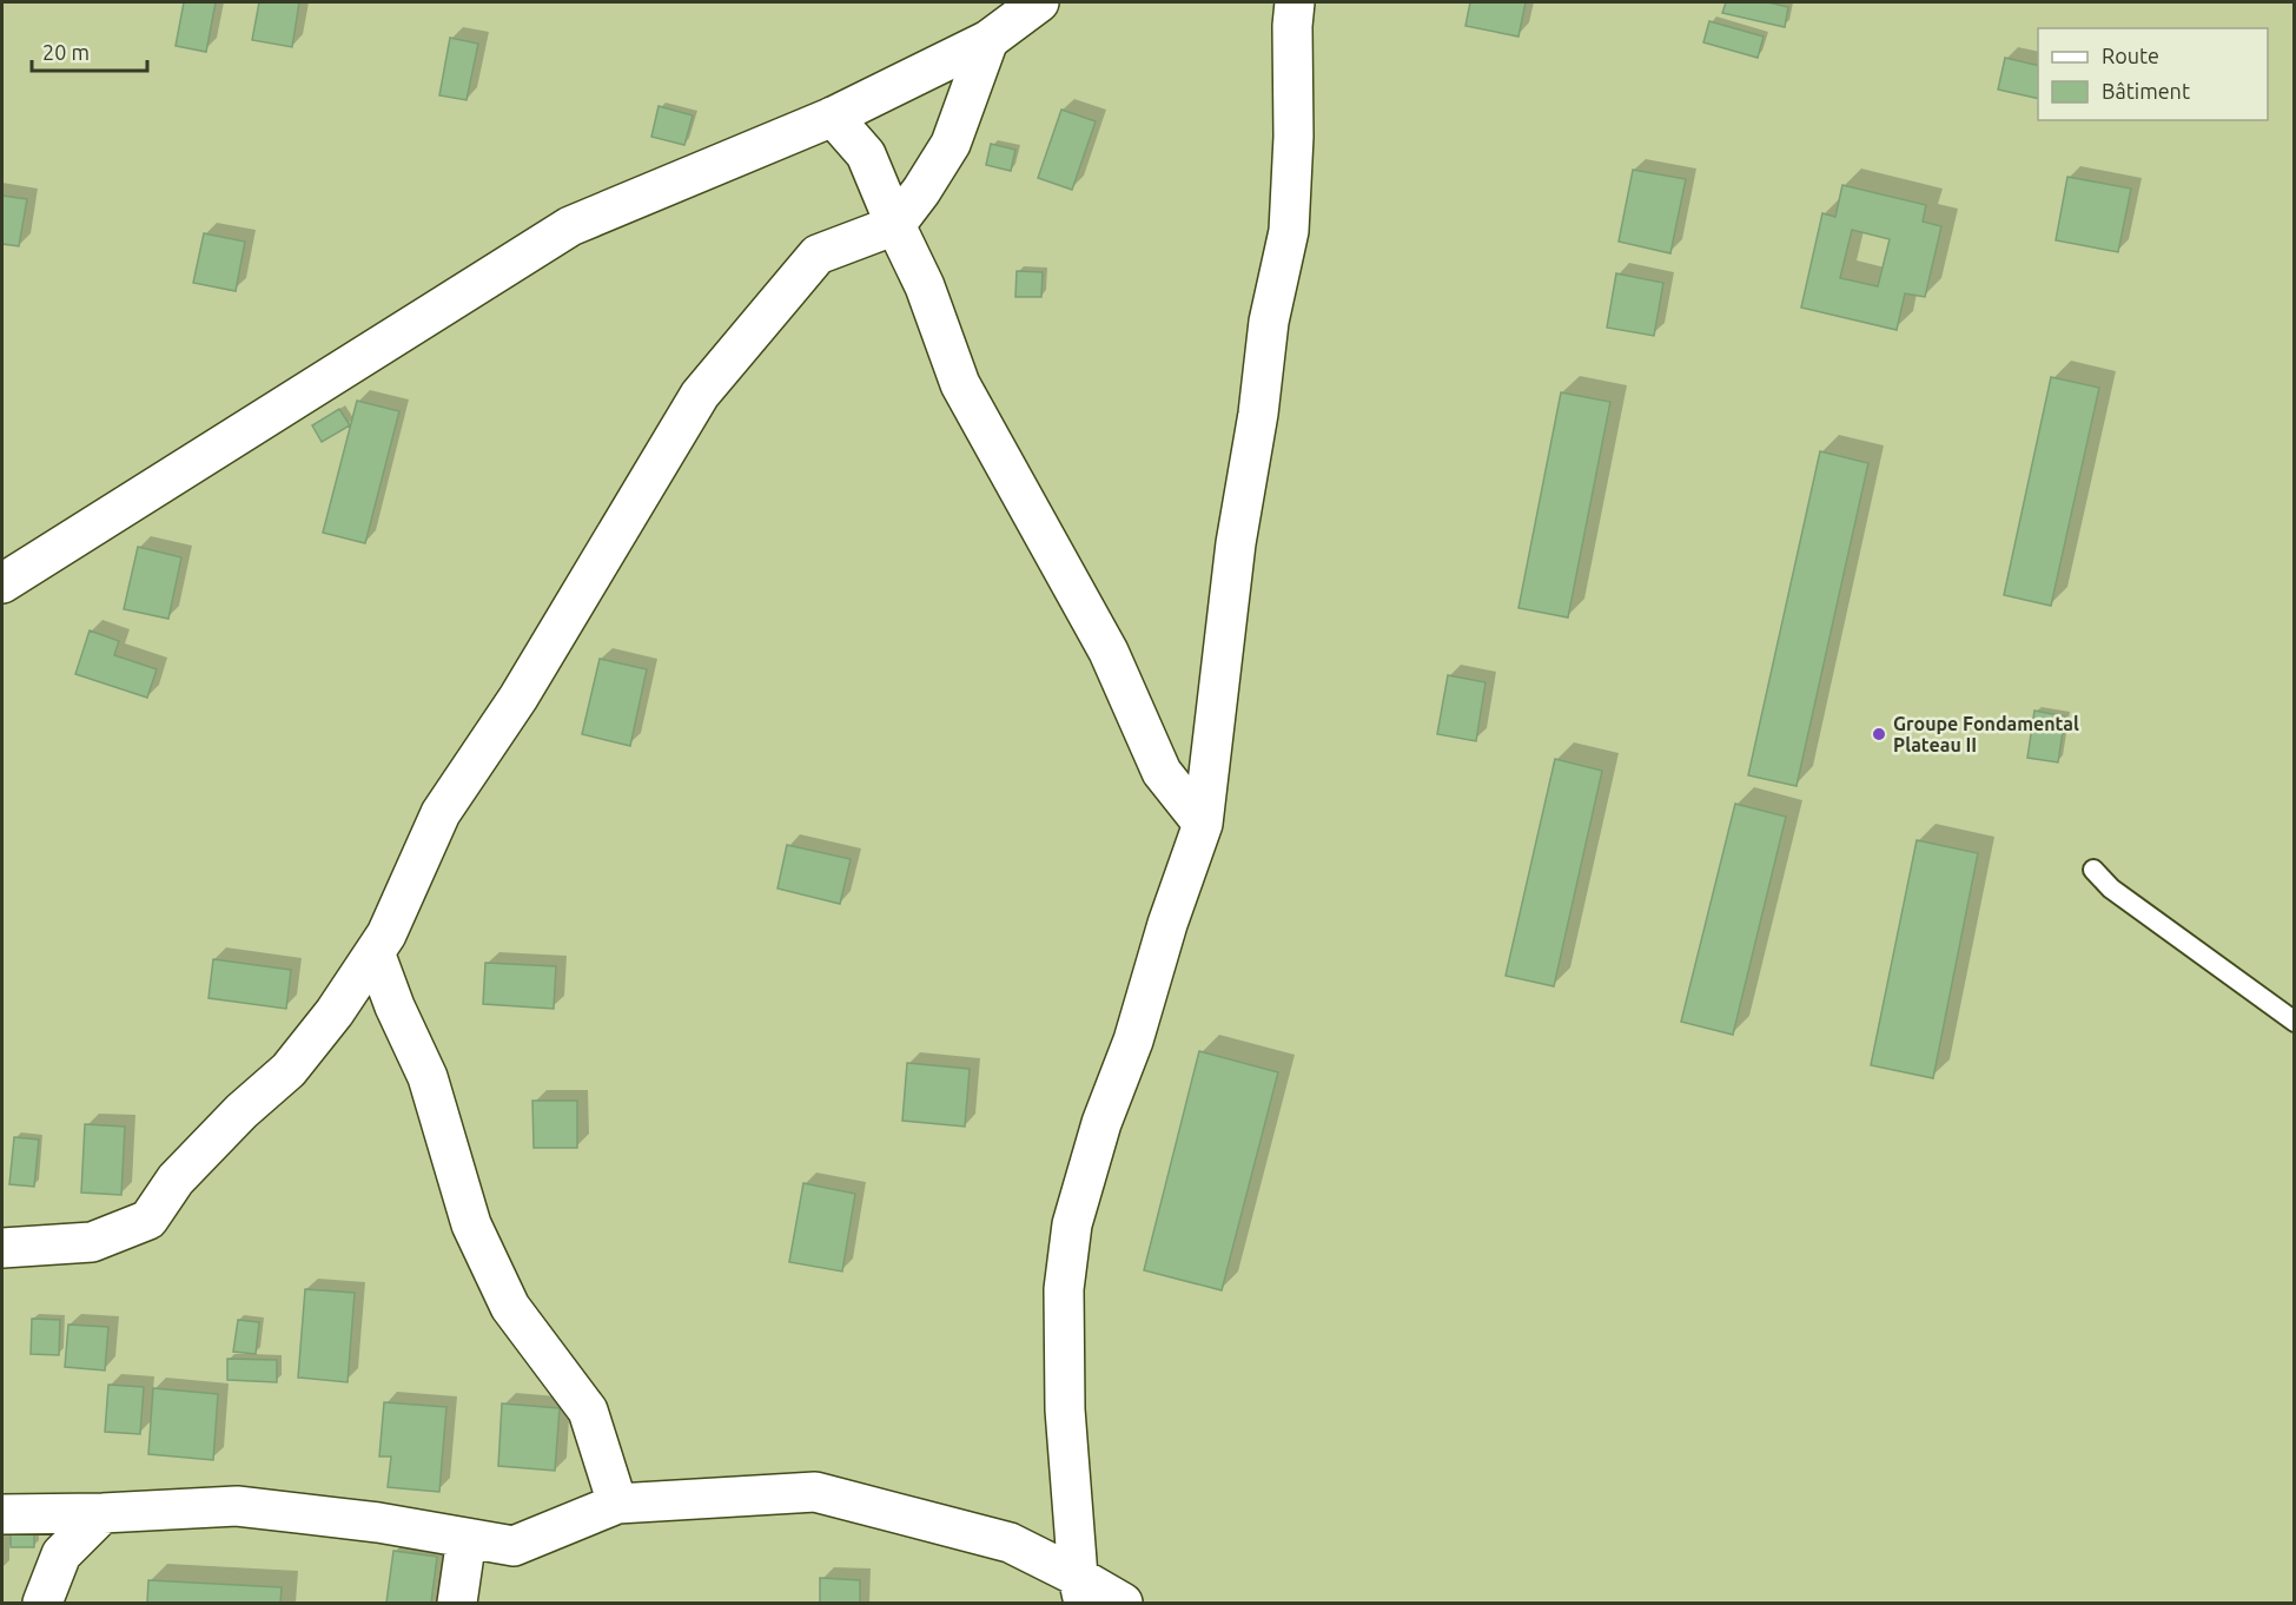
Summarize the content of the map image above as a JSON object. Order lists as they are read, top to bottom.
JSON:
{
  "places": ["Groupe Fondamental Plateau II"],
  "legend": ["Route", "Bâtiment"],
  "scale_bar": "20 m"
}
